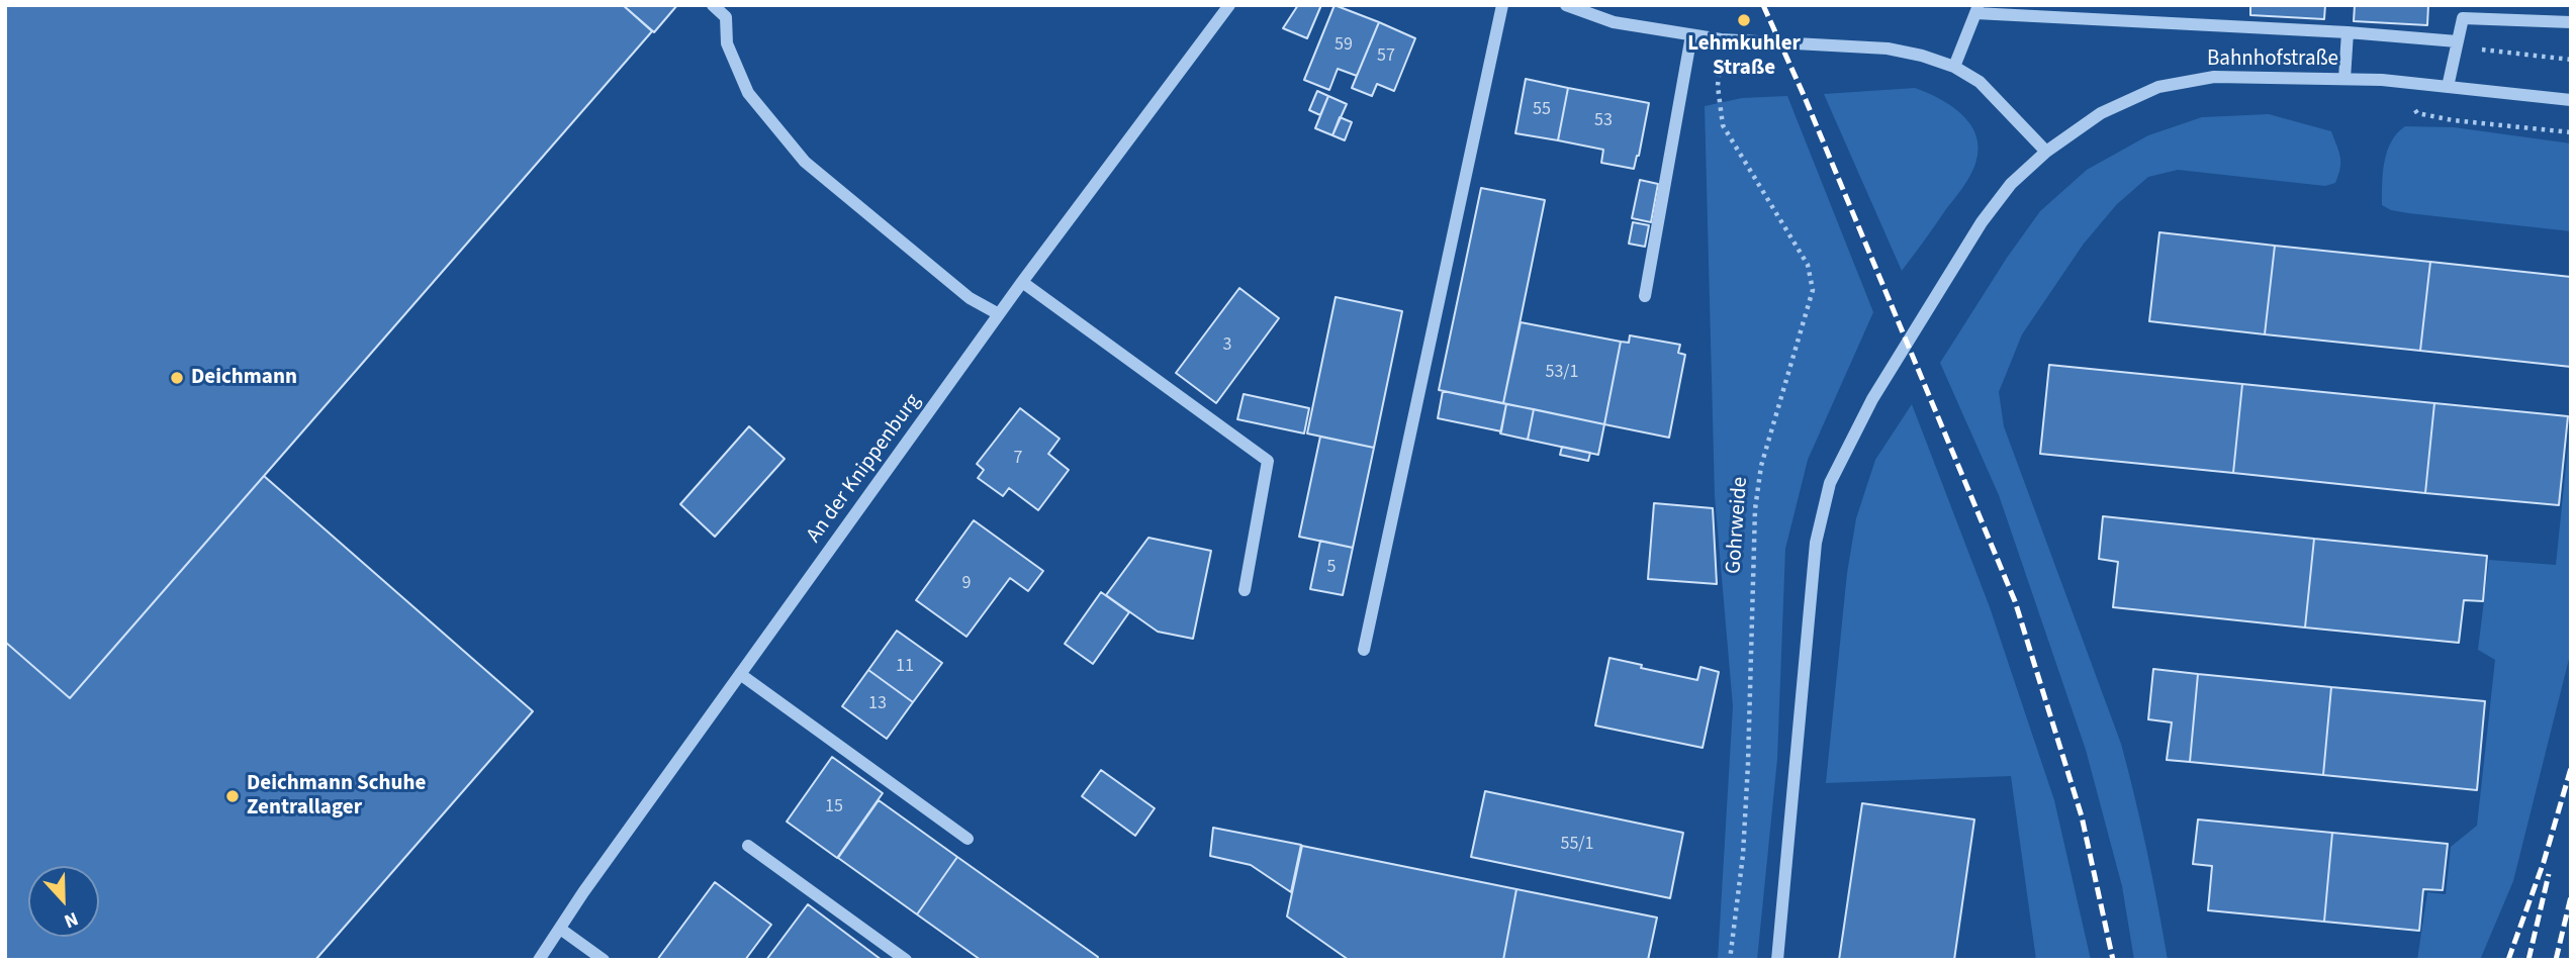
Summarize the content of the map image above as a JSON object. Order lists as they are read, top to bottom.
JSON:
{
  "streets": {
    "street": ["Bahnhofstraße", "An der Knippenburg"],
    "path": ["Gohrweide"]
  },
  "places": ["Lehmkuhler Straße", "Deichmann", "Deichmann Schuhe Zentrallager"],
  "house_numbers": [
    "59",
    "57",
    "55",
    "53",
    "3",
    "53/1",
    "7",
    "5",
    "9",
    "11",
    "13",
    "15",
    "55/1"
  ],
  "north": "bottom"
}
